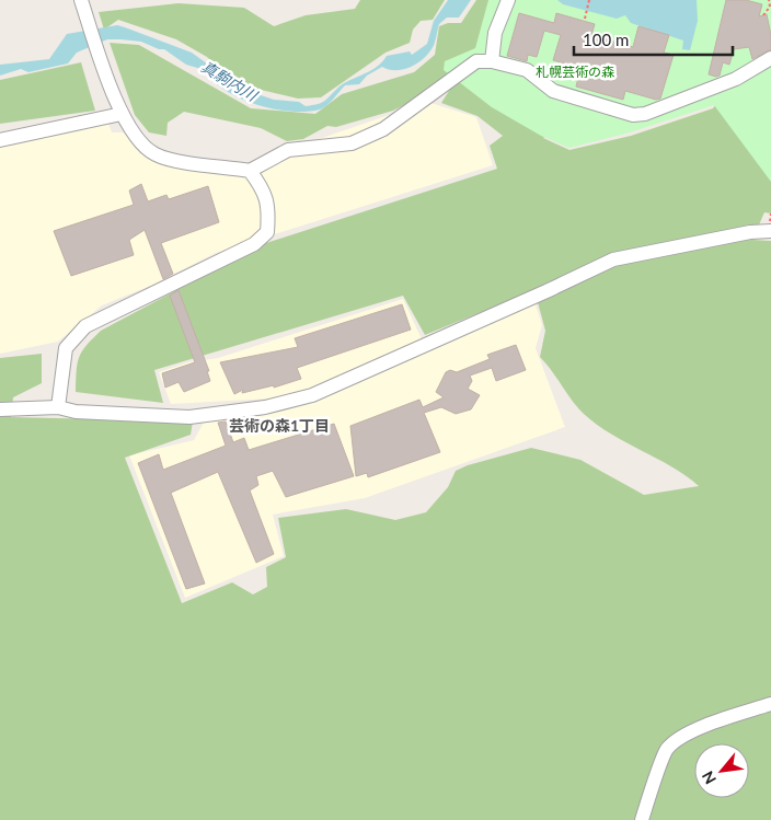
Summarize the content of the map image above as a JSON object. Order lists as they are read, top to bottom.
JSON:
{
  "districts": ["芸術の森1丁目"],
  "water": ["真駒内川"],
  "parks": ["札幌芸術の森"],
  "scale_bar": "100 m",
  "north": "bottom left"
}
